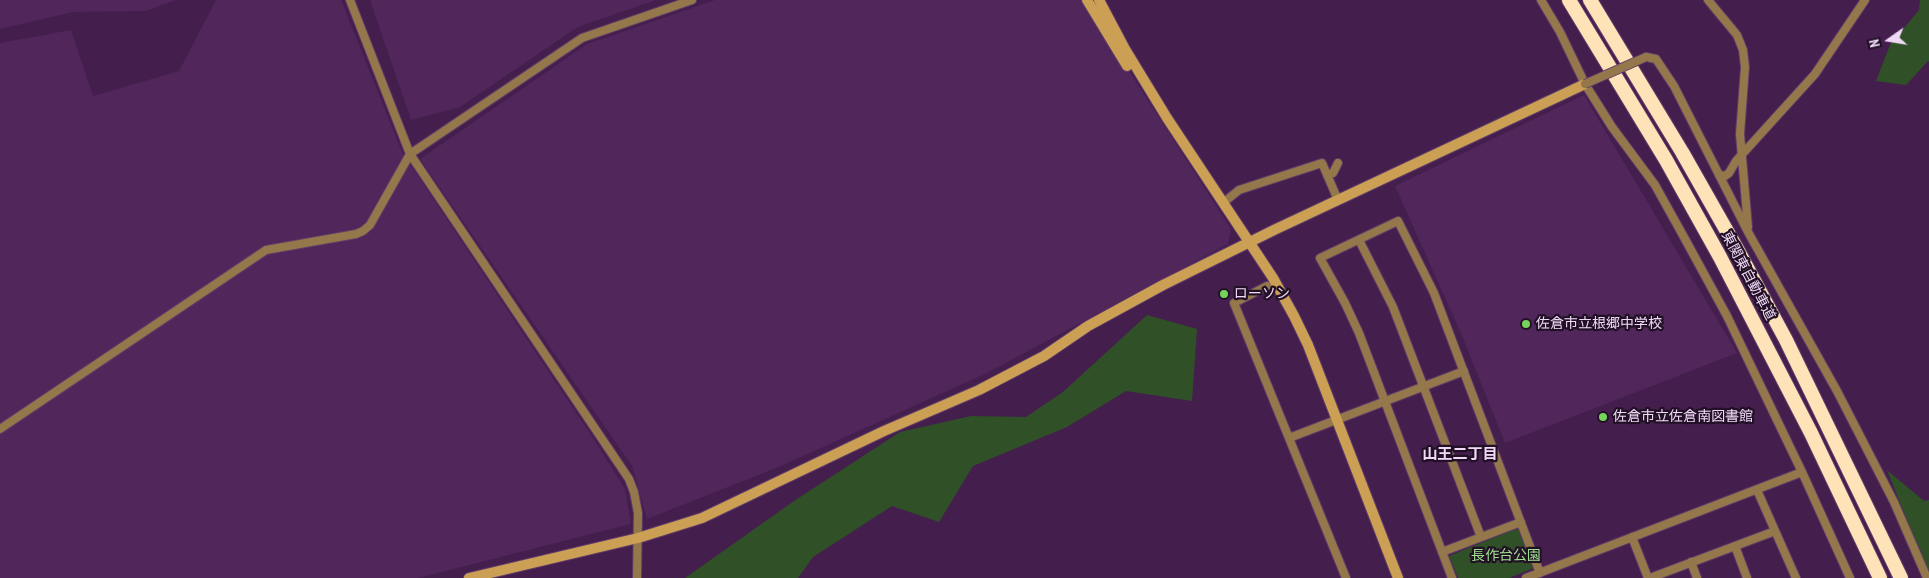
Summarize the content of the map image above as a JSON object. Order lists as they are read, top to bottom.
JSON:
{
  "streets": {
    "highway": ["東関東自動車道"]
  },
  "districts": ["山王二丁目"],
  "parks": ["長作台公園"],
  "places": ["ローソン", "佐倉市立根郷中学校", "佐倉市立佐倉南図書館"],
  "north": "left"
}
